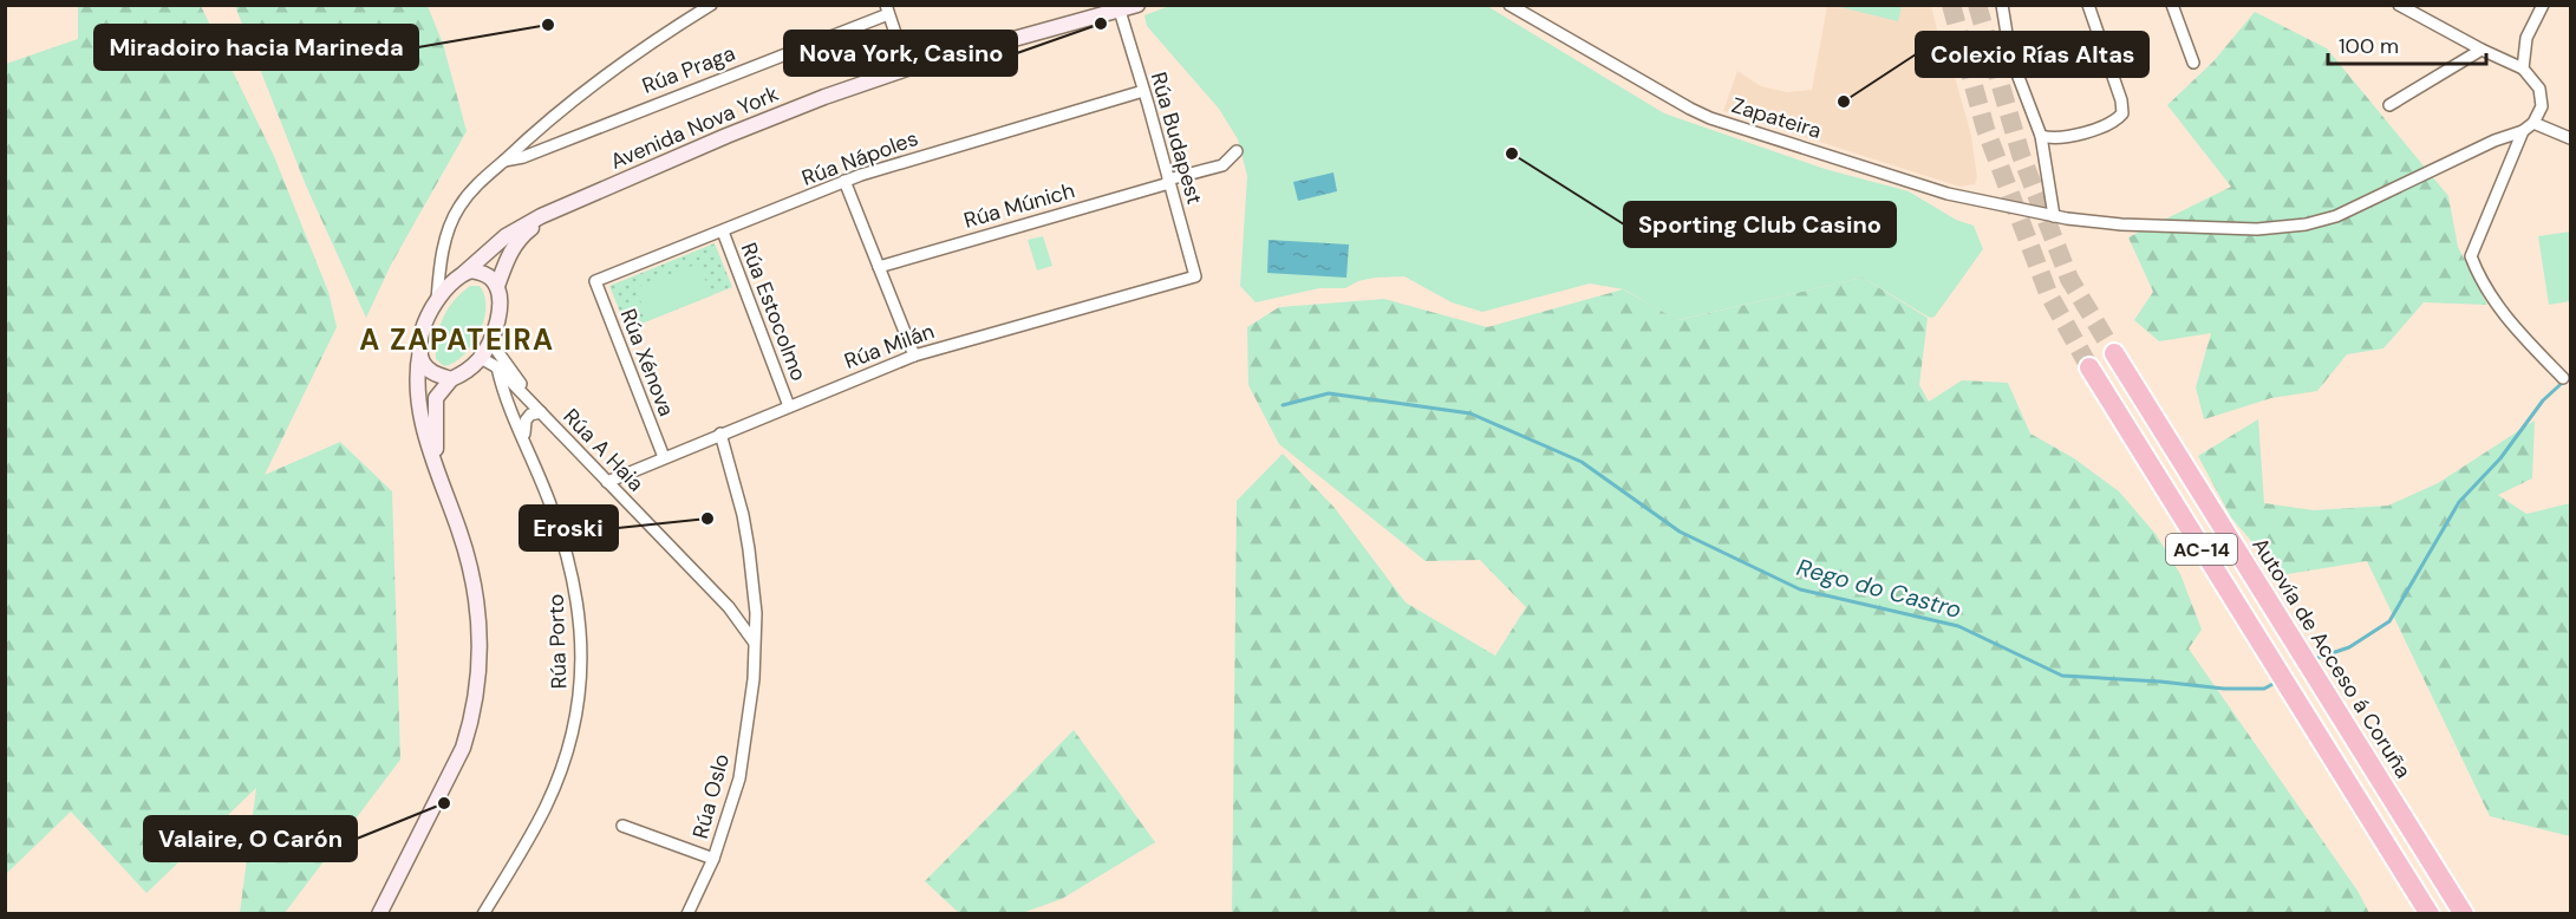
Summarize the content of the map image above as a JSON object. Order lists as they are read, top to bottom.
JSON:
{
  "streets": {
    "highway": ["AC-14", "Autovía de Acceso á Coruña"],
    "street": [
      "Rúa Praga",
      "Zapateira",
      "Avenida Nova York",
      "Rúa Budapest",
      "Rúa Nápoles",
      "Rúa Múnich",
      "Rúa Estocolmo",
      "Rúa Milán",
      "Rúa Xénova",
      "Rúa A Haia",
      "Rúa Porto",
      "Rúa Oslo"
    ]
  },
  "crossings": [
    ["Avenida Nova York", "Rúa Budapest"],
    ["Avenida Nova York", "Rúa A Haia"],
    ["Rúa Budapest", "Rúa Nápoles"],
    ["Rúa Budapest", "Rúa Múnich"],
    ["Rúa Budapest", "Rúa Milán"],
    ["Rúa Nápoles", "Rúa Estocolmo"],
    ["Rúa Nápoles", "Rúa Xénova"],
    ["Rúa Estocolmo", "Rúa Milán"],
    ["Rúa Milán", "Rúa Xénova"],
    ["Rúa Milán", "Rúa A Haia"],
    ["Rúa Milán", "Rúa Oslo"],
    ["Rúa A Haia", "Rúa Porto"],
    ["Rúa A Haia", "Rúa Oslo"]
  ],
  "districts": ["A ZAPATEIRA"],
  "water": ["Rego do Castro"],
  "places": [
    "Nova York, Casino",
    "Miradoiro hacia Marineda",
    "Colexio Rías Altas",
    "Sporting Club Casino",
    "Eroski",
    "Valaire, O Carón"
  ],
  "scale_bar": "100 m"
}
